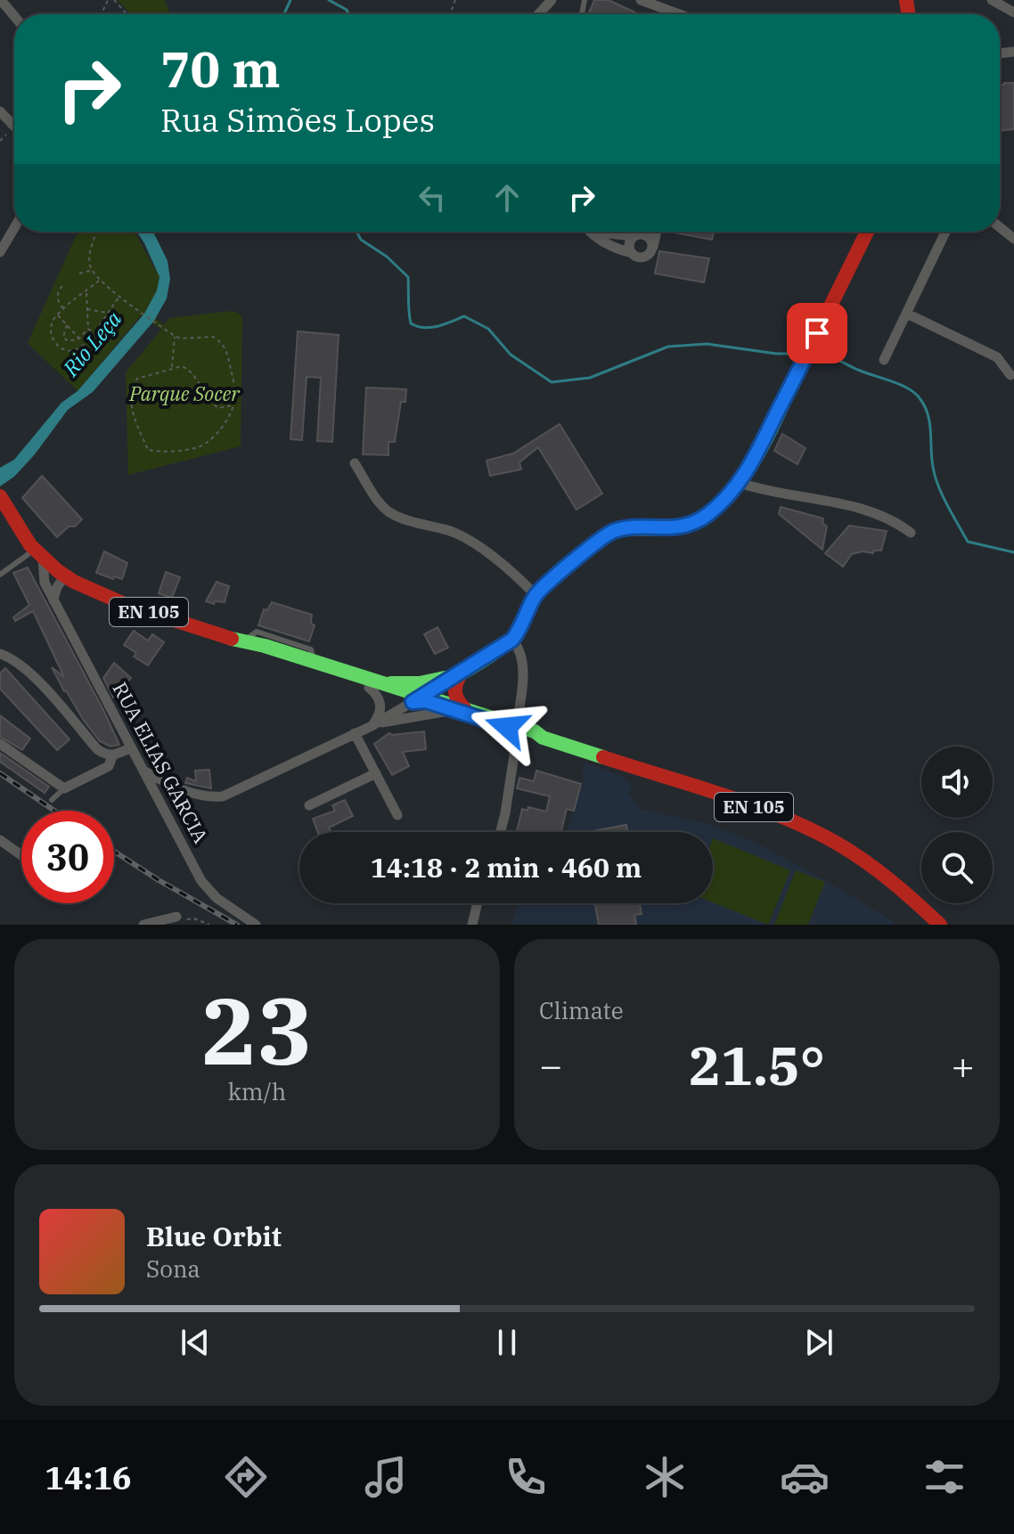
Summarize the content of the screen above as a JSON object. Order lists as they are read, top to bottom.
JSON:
{
  "streets": {
    "main road": ["EN 105", "RUA ELIAS GARCIA"]
  },
  "crossings": [
    ["EN 105", "RUA ELIAS GARCIA"]
  ],
  "water": ["Rio Leça"],
  "parks": ["Parque Socer"],
  "page": {
    "turn": ["70 m", "Rua Simões Lopes"],
    "limit": "30",
    "trip": "14:18 · 2 min · 460 m",
    "tile": [
      ["23", "km/h"],
      "Climate"
    ],
    "heat": ["−", "21.5°", "+"],
    "song": ["Blue Orbit", "Sona"],
    "tabs": "14:16"
  }
}
